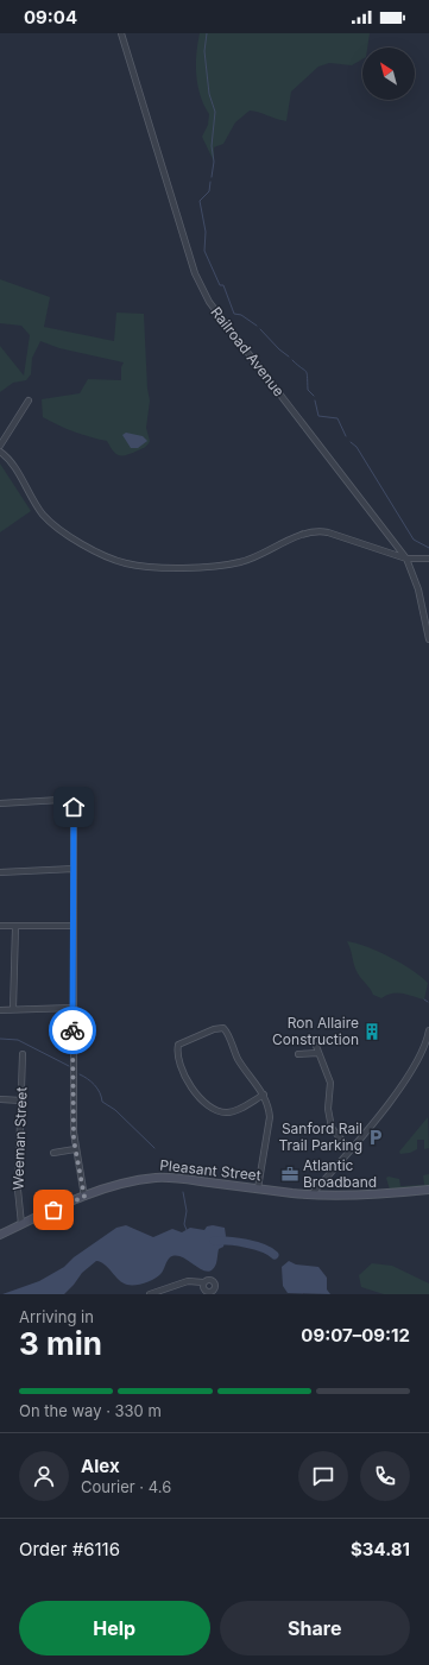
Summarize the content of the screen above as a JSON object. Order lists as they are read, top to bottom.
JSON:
{
  "streets": {
    "main road": ["Pleasant Street"],
    "street": ["Railroad Avenue", "Weeman Street"]
  },
  "crossings": [
    ["Weeman Street", "Pleasant Street"]
  ],
  "places": {
    "building": ["Ron Allaire Construction"],
    "parking": ["Sanford Rail Trail Parking"],
    "office": ["Atlantic Broadband"]
  },
  "north": "top left",
  "page": {
    "status": "09:04",
    "heading": ["3 min", "Arriving in", "09:07–09:12"],
    "panel": [
      "Alex",
      "Courier · 4.6",
      "Order #6116",
      "$34.81"
    ],
    "bar": "On the way · 330 m",
    "buttons": ["Help", "Share"]
  }
}
